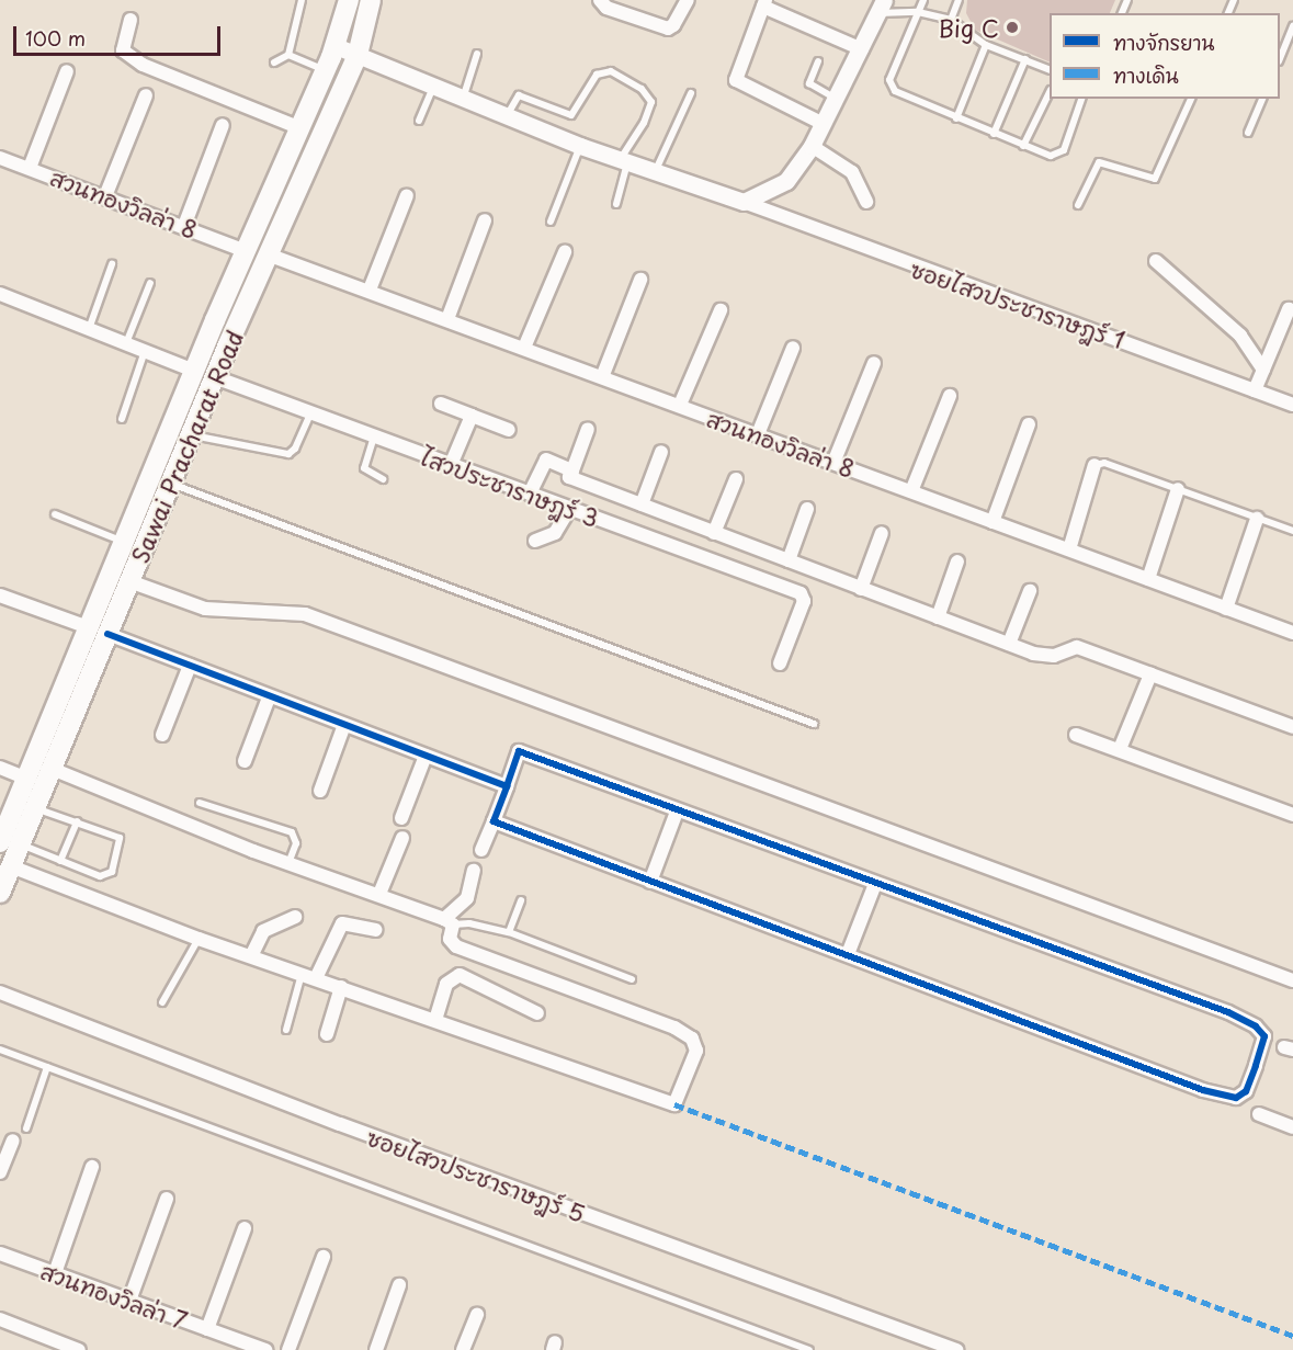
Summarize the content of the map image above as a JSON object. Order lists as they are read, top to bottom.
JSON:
{
  "streets": {
    "main road": ["Sawai Pracharat Road"],
    "street": [
      "สวนทองวิลล่า 8",
      "ซอยไสวประชาราษฎร์ 1",
      "ไสวประชาราษฎร์ 3",
      "ซอยไสวประชาราษฎร์ 5",
      "สวนทองวิลล่า 7"
    ]
  },
  "crossings": [
    ["สวนทองวิลล่า 8", "Sawai Pracharat Road"],
    ["ซอยไสวประชาราษฎร์ 1", "Sawai Pracharat Road"],
    ["Sawai Pracharat Road", "ไสวประชาราษฎร์ 3"]
  ],
  "places": ["Big C"],
  "legend": ["ทางจักรยาน", "ทางเดิน"],
  "scale_bar": "100 m"
}
